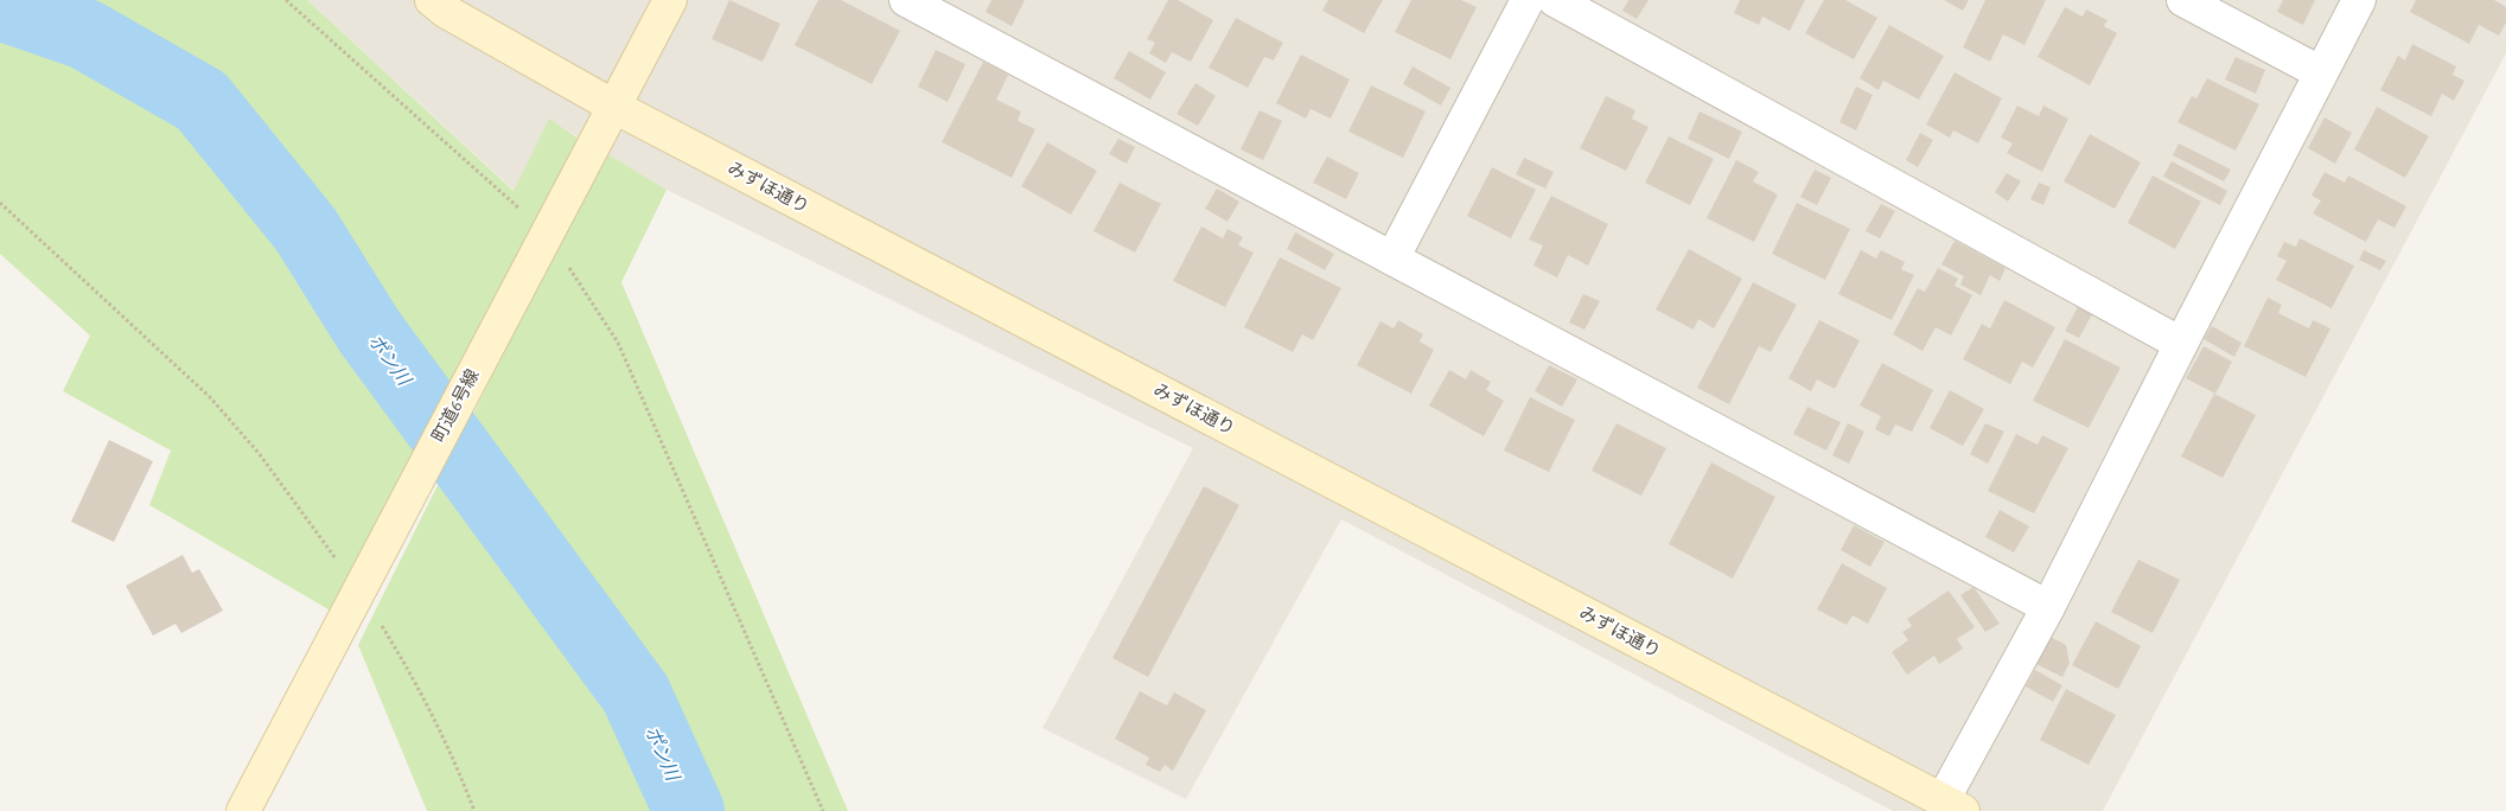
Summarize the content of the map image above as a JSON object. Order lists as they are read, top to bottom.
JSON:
{
  "streets": {
    "street": ["みずほ通り", "町道6号線"]
  },
  "crossings": [
    ["みずほ通り", "町道6号線"]
  ],
  "water": ["ポン川"]
}
